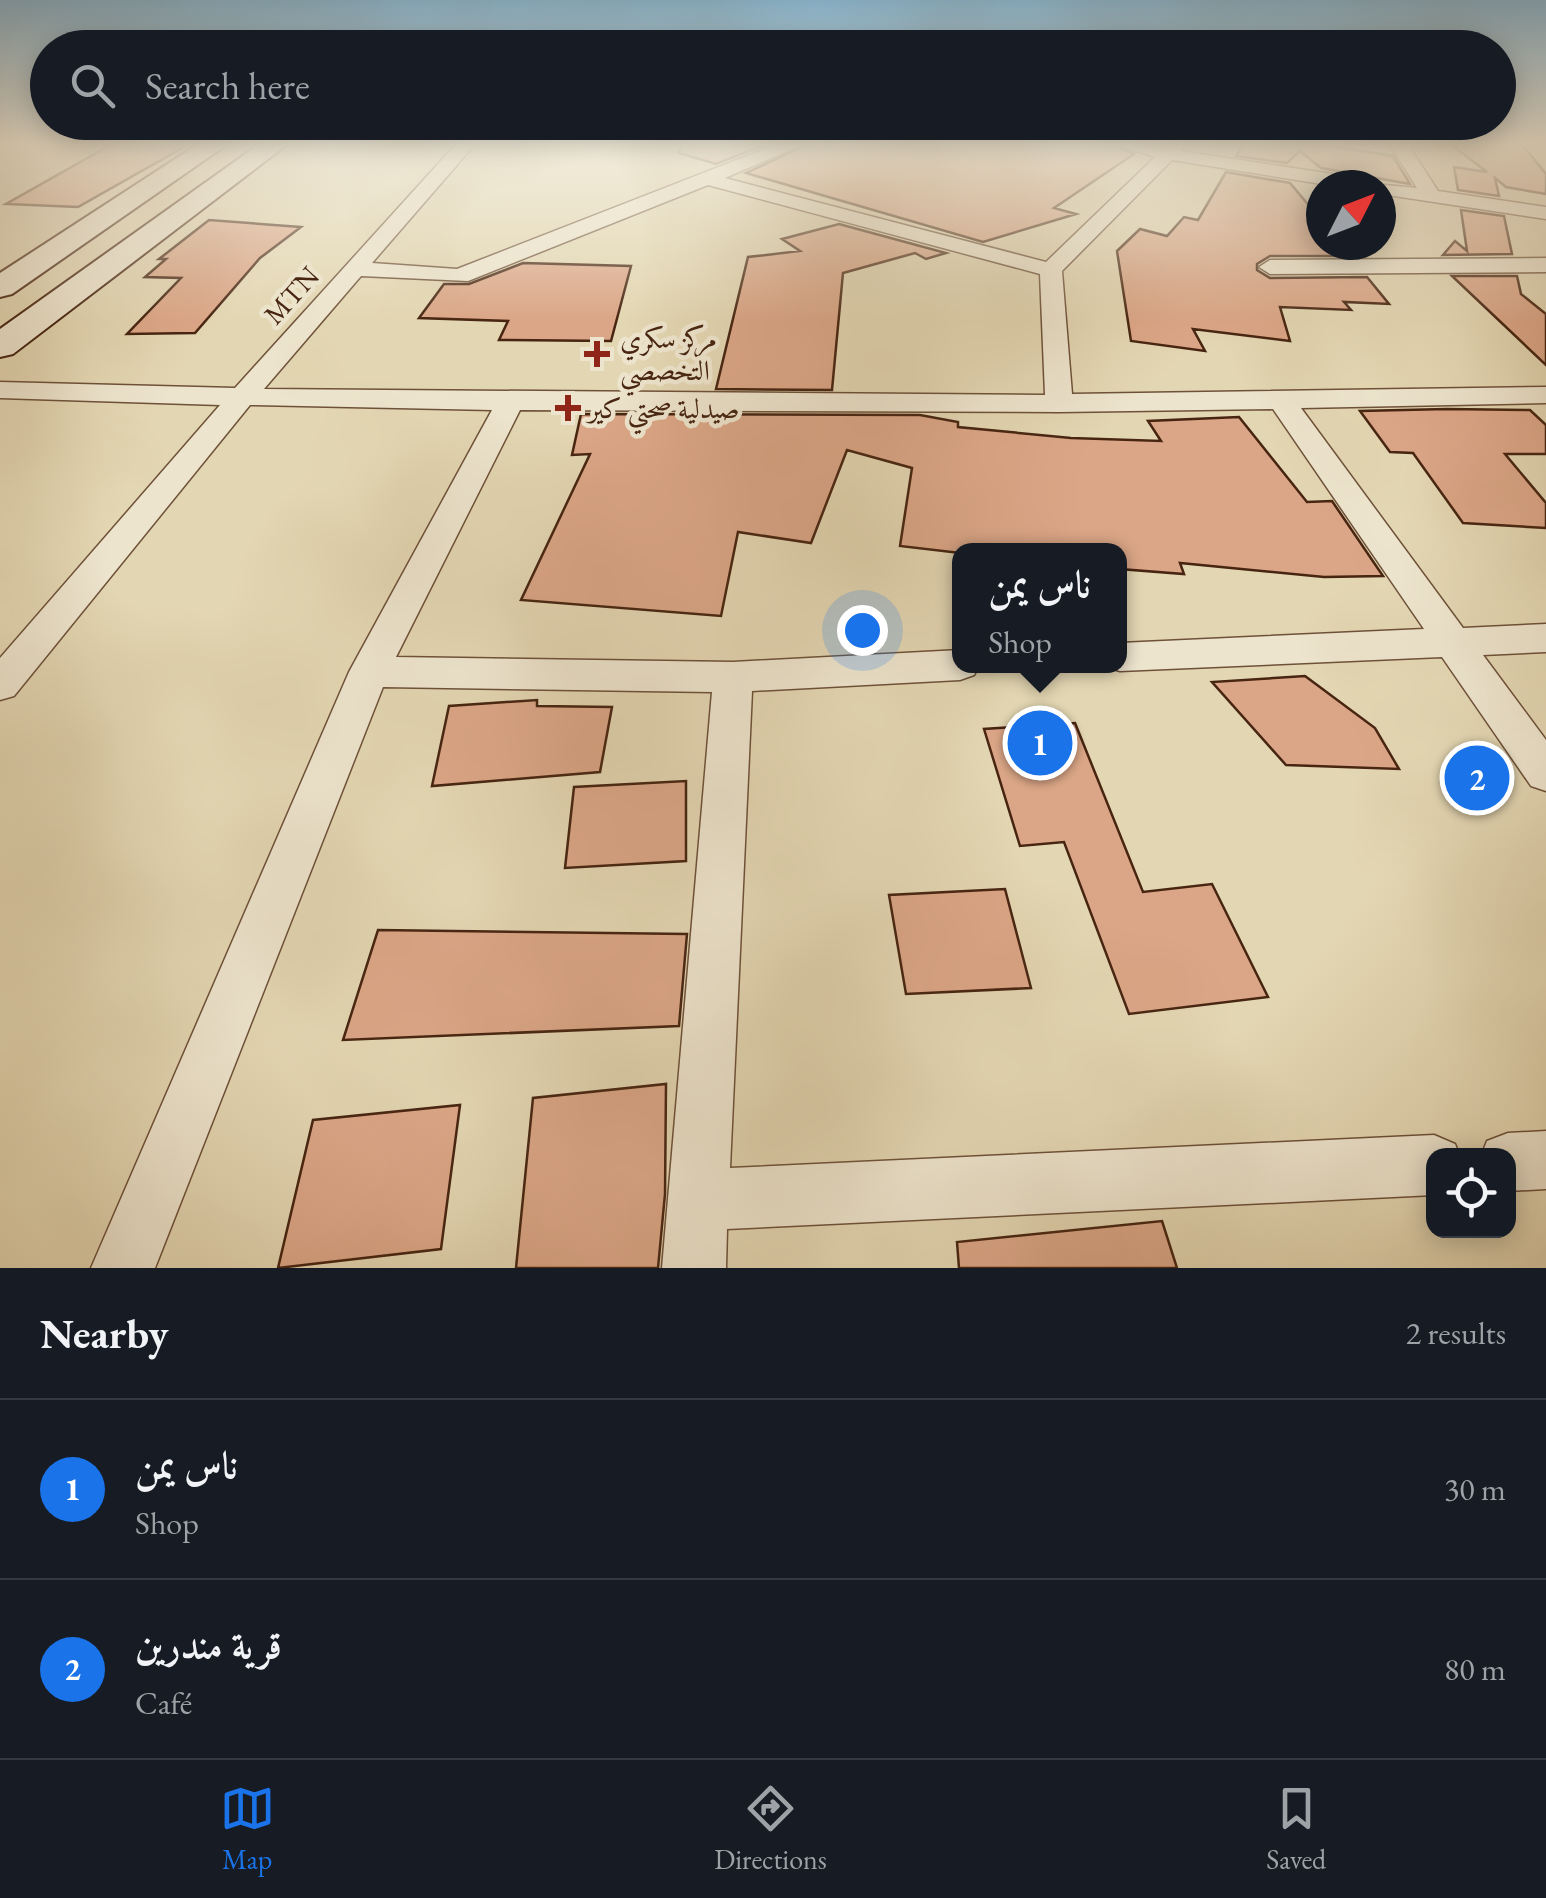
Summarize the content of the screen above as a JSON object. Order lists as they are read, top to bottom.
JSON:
{
  "streets": {
    "street": ["MTN"]
  },
  "places": {
    "health": ["مركز سكري التخصصي", "صيدلية صحتي كير"]
  },
  "north": "top right",
  "page": {
    "search": "Search here",
    "popup": ["ناس يمن", "Shop"],
    "pins": ["1", "2"],
    "heading": ["Nearby", "2 results"],
    "list": [
      {
        "mark": "1",
        "name": "ناس يمن",
        "note": "Shop",
        "value": "30 m"
      },
      {
        "mark": "2",
        "name": "قرية مندرين",
        "note": "Café",
        "value": "80 m"
      }
    ],
    "nav": ["Map", "Directions", "Saved"]
  }
}
